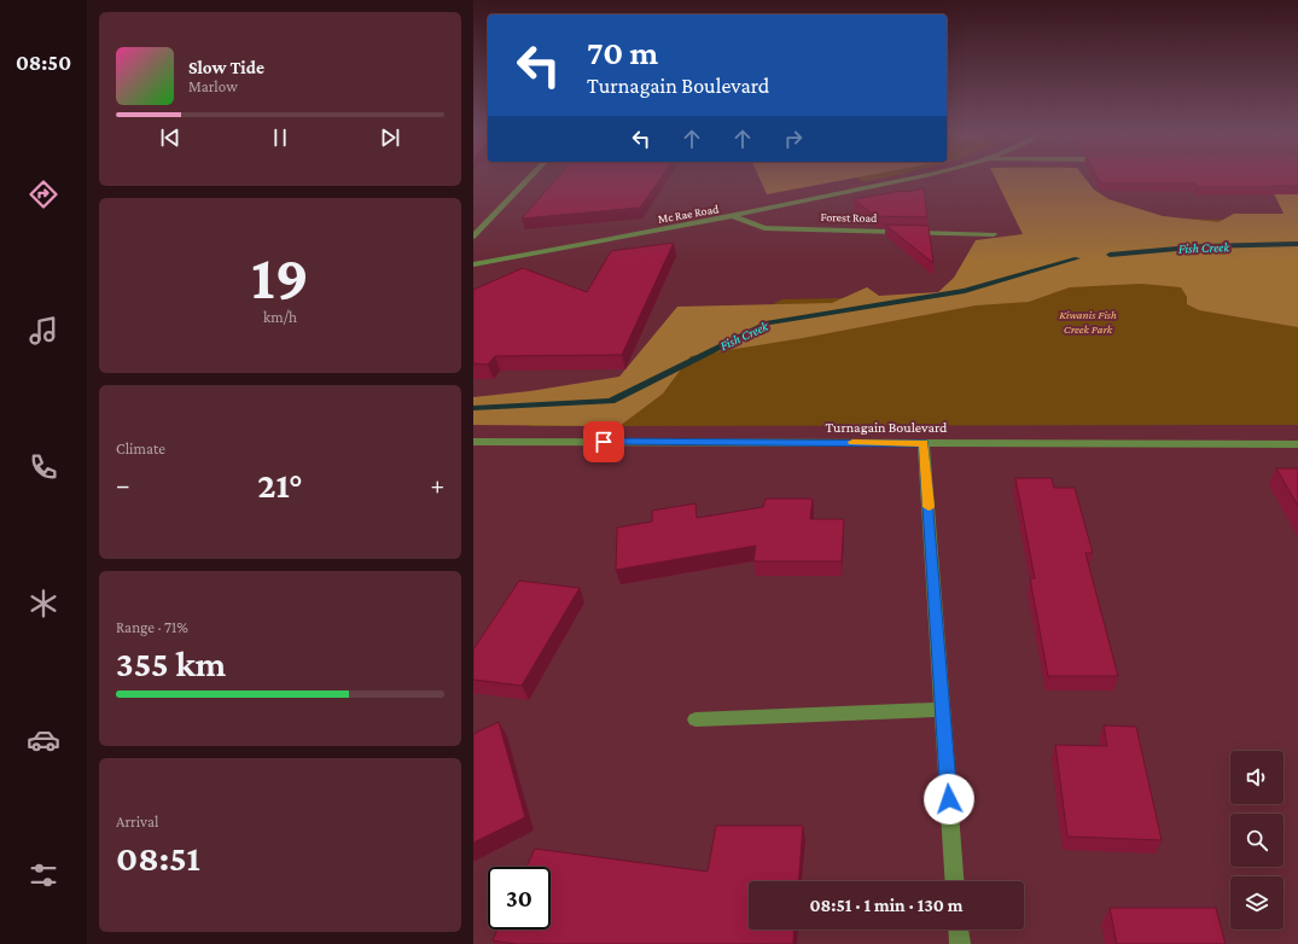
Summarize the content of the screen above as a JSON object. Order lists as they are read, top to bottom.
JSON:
{
  "streets": {
    "street": ["Mc Rae Road", "Forest Road", "Turnagain Boulevard"]
  },
  "crossings": [
    ["Mc Rae Road", "Forest Road"]
  ],
  "water": ["Fish Creek"],
  "parks": ["Kiwanis Fish Creek Park"],
  "page": {
    "tabs": "08:50",
    "turn": ["70 m", "Turnagain Boulevard"],
    "song": ["Slow Tide", "Marlow"],
    "tile": [
      ["19", "km/h"],
      "Climate",
      ["Range · 71%", "355 km"],
      ["Arrival", "08:51"]
    ],
    "heat": ["−", "21°", "+"],
    "limit": "30",
    "trip": "08:51 · 1 min · 130 m"
  }
}
